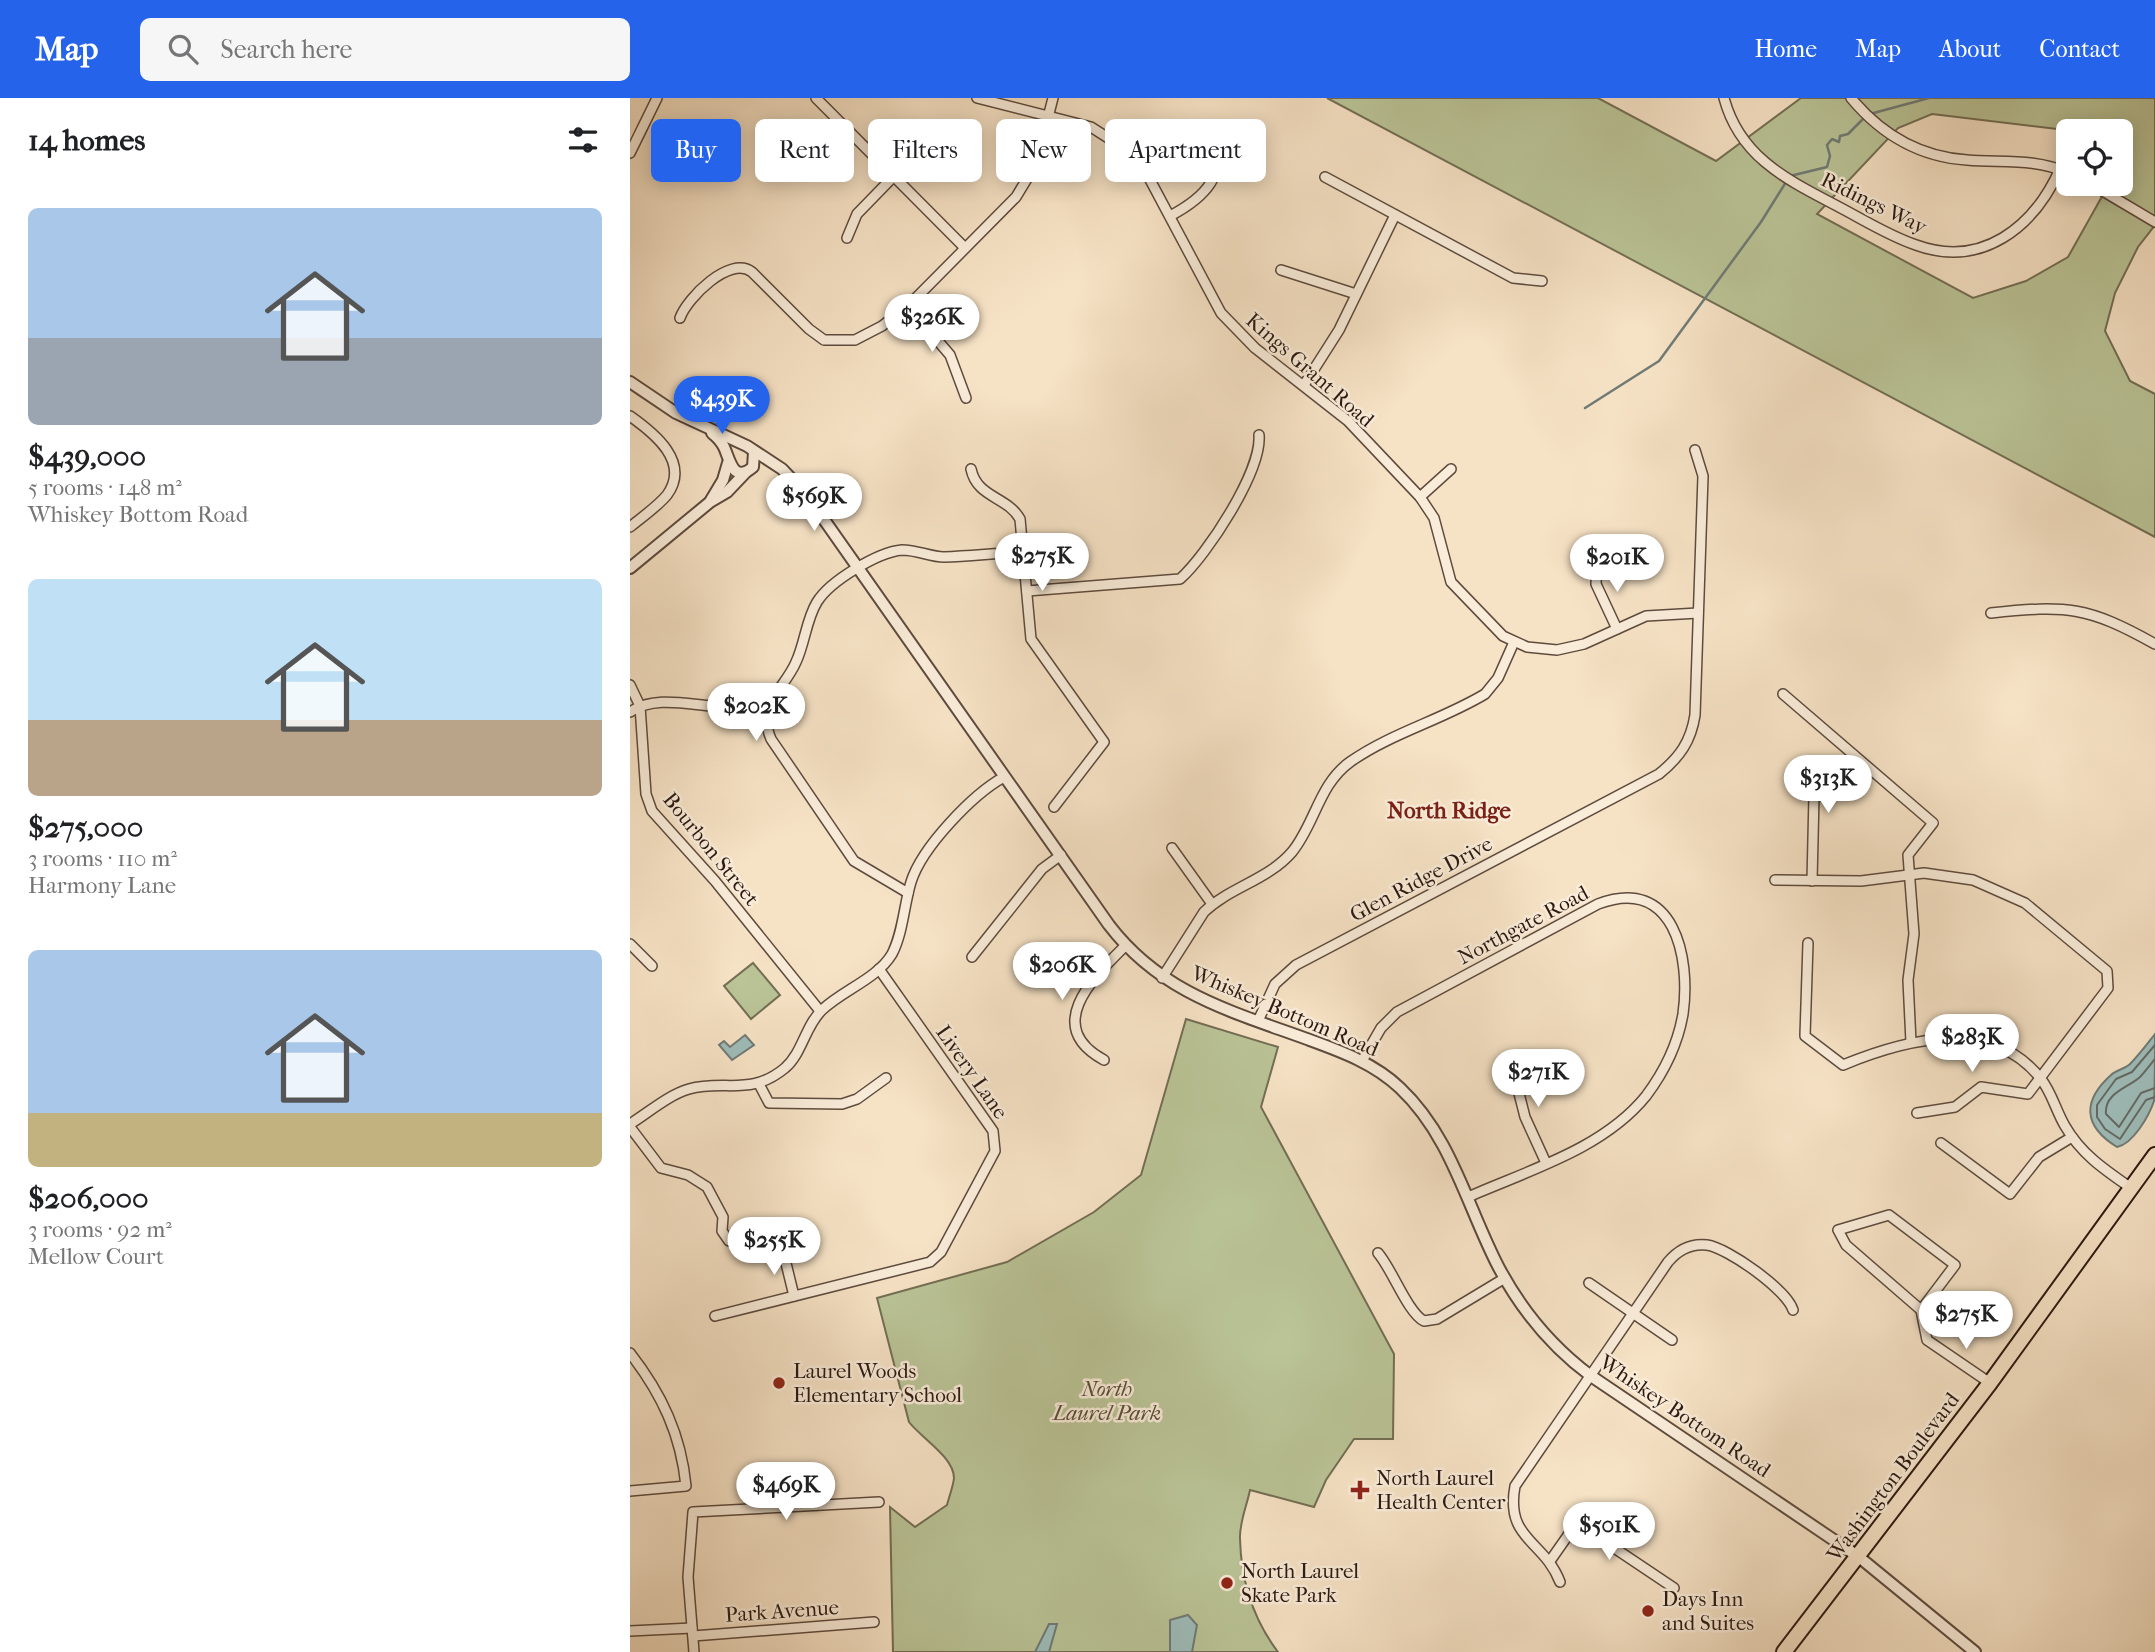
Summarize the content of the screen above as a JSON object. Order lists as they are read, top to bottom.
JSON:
{
  "streets": {
    "main road": ["Washington Boulevard"],
    "street": [
      "Ridings Way",
      "Kings Grant Road",
      "Bourbon Street",
      "Glen Ridge Drive",
      "Northgate Road",
      "Whiskey Bottom Road",
      "Livery Lane",
      "Park Avenue"
    ]
  },
  "crossings": [
    ["Kings Grant Road", "Glen Ridge Drive"],
    ["Glen Ridge Drive", "Whiskey Bottom Road"],
    ["Northgate Road", "Whiskey Bottom Road"],
    ["Whiskey Bottom Road", "Washington Boulevard"]
  ],
  "districts": ["North Ridge"],
  "parks": ["North Laurel Park"],
  "places": {
    "other": ["Laurel Woods Elementary School", "North Laurel Skate Park", "Days Inn and Suites"],
    "health": ["North Laurel Health Center"]
  },
  "page": {
    "header": "Map",
    "search": "Search here",
    "nav": [
      "Home",
      "Map",
      "About",
      "Contact"
    ],
    "heading": "14 homes",
    "chip": [
      "Buy",
      "Rent",
      "Filters",
      "New",
      "Apartment"
    ],
    "list": [
      {
        "name": "$439,000",
        "note": "5 rooms · 148 m² · Whiskey Bottom Road"
      },
      {
        "name": "$275,000",
        "note": "3 rooms · 110 m² · Harmony Lane"
      },
      {
        "name": "$206,000",
        "note": "3 rooms · 92 m² · Mellow Court"
      }
    ],
    "price": [
      "$326K",
      "$439K",
      "$569K",
      "$275K",
      "$201K",
      "$202K",
      "$313K",
      "$206K",
      "$283K",
      "$271K",
      "$255K",
      "$275K",
      "$469K",
      "$501K"
    ]
  }
}
